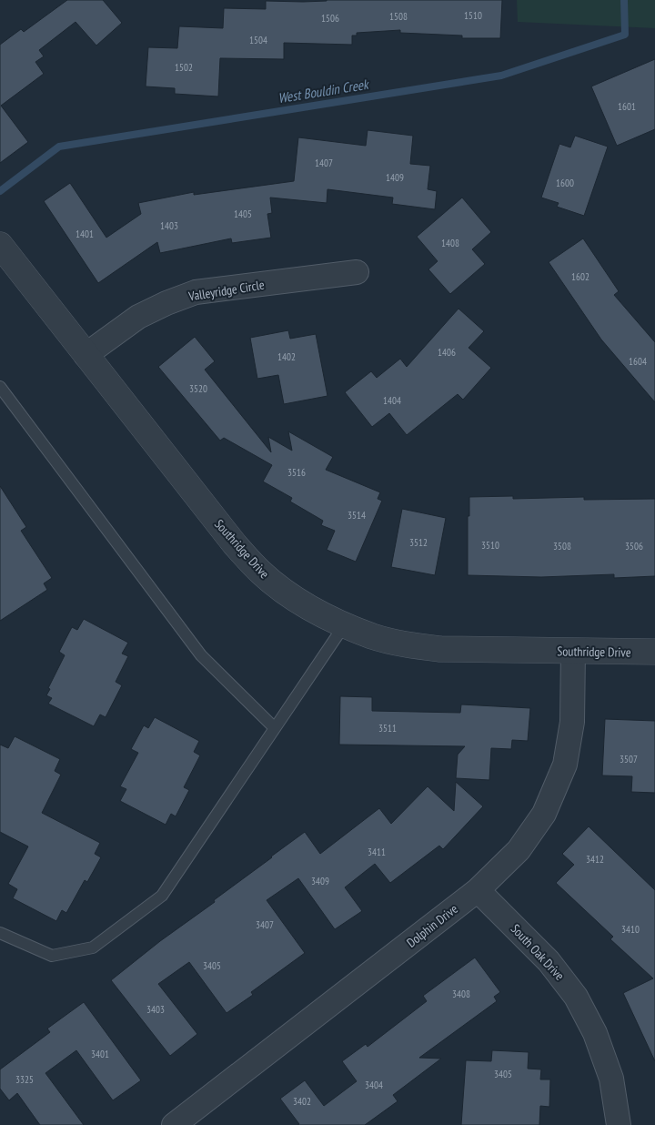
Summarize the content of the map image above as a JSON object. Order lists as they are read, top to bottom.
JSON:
{
  "streets": {
    "street": [
      "Valleyridge Circle",
      "Southridge Drive",
      "Dolphin Drive",
      "South Oak Drive"
    ]
  },
  "crossings": [
    ["Valleyridge Circle", "Southridge Drive"],
    ["Southridge Drive", "Dolphin Drive"],
    ["Dolphin Drive", "South Oak Drive"]
  ],
  "water": ["West Bouldin Creek"],
  "house_numbers": [
    "1510",
    "1508",
    "1506",
    "1504",
    "1502",
    "1601",
    "1407",
    "1409",
    "1600",
    "1405",
    "1403",
    "1401",
    "1408",
    "1602",
    "1406",
    "1402",
    "1604",
    "3520",
    "1404",
    "3516",
    "3514",
    "3512",
    "3510",
    "3508",
    "3506",
    "3511",
    "3507",
    "3411",
    "3412",
    "3409",
    "3407",
    "3410",
    "3405",
    "3408",
    "3403",
    "3401",
    "3405",
    "3325",
    "3404",
    "3402"
  ]
}
